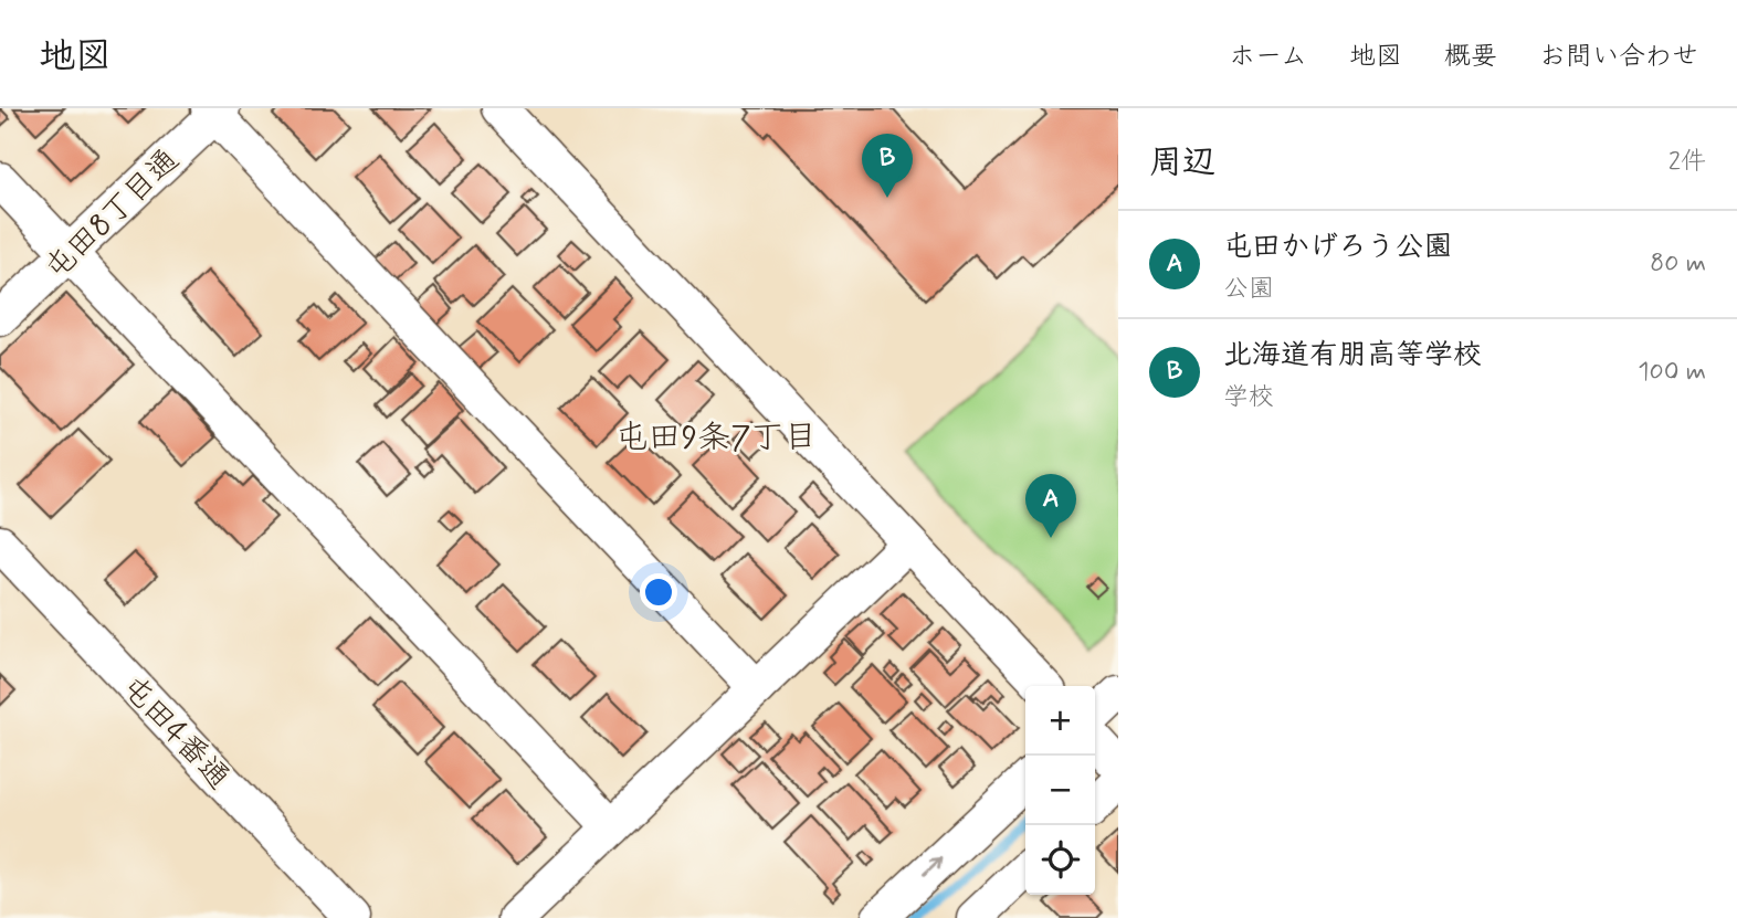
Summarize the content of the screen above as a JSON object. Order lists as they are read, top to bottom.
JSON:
{
  "streets": {
    "street": ["屯田8丁目通", "屯田4番通"]
  },
  "districts": ["屯田9条7丁目"],
  "page": {
    "header": "地図",
    "nav": [
      "ホーム",
      "地図",
      "概要",
      "お問い合わせ"
    ],
    "heading": ["周辺", "2件"],
    "pins": ["B", "A"],
    "list": [
      {
        "mark": "A",
        "name": "屯田かげろう公園",
        "note": "公園",
        "value": "80 m"
      },
      {
        "mark": "B",
        "name": "北海道有朋高等学校",
        "note": "学校",
        "value": "100 m"
      }
    ],
    "map_buttons": ["+", "−"]
  }
}
